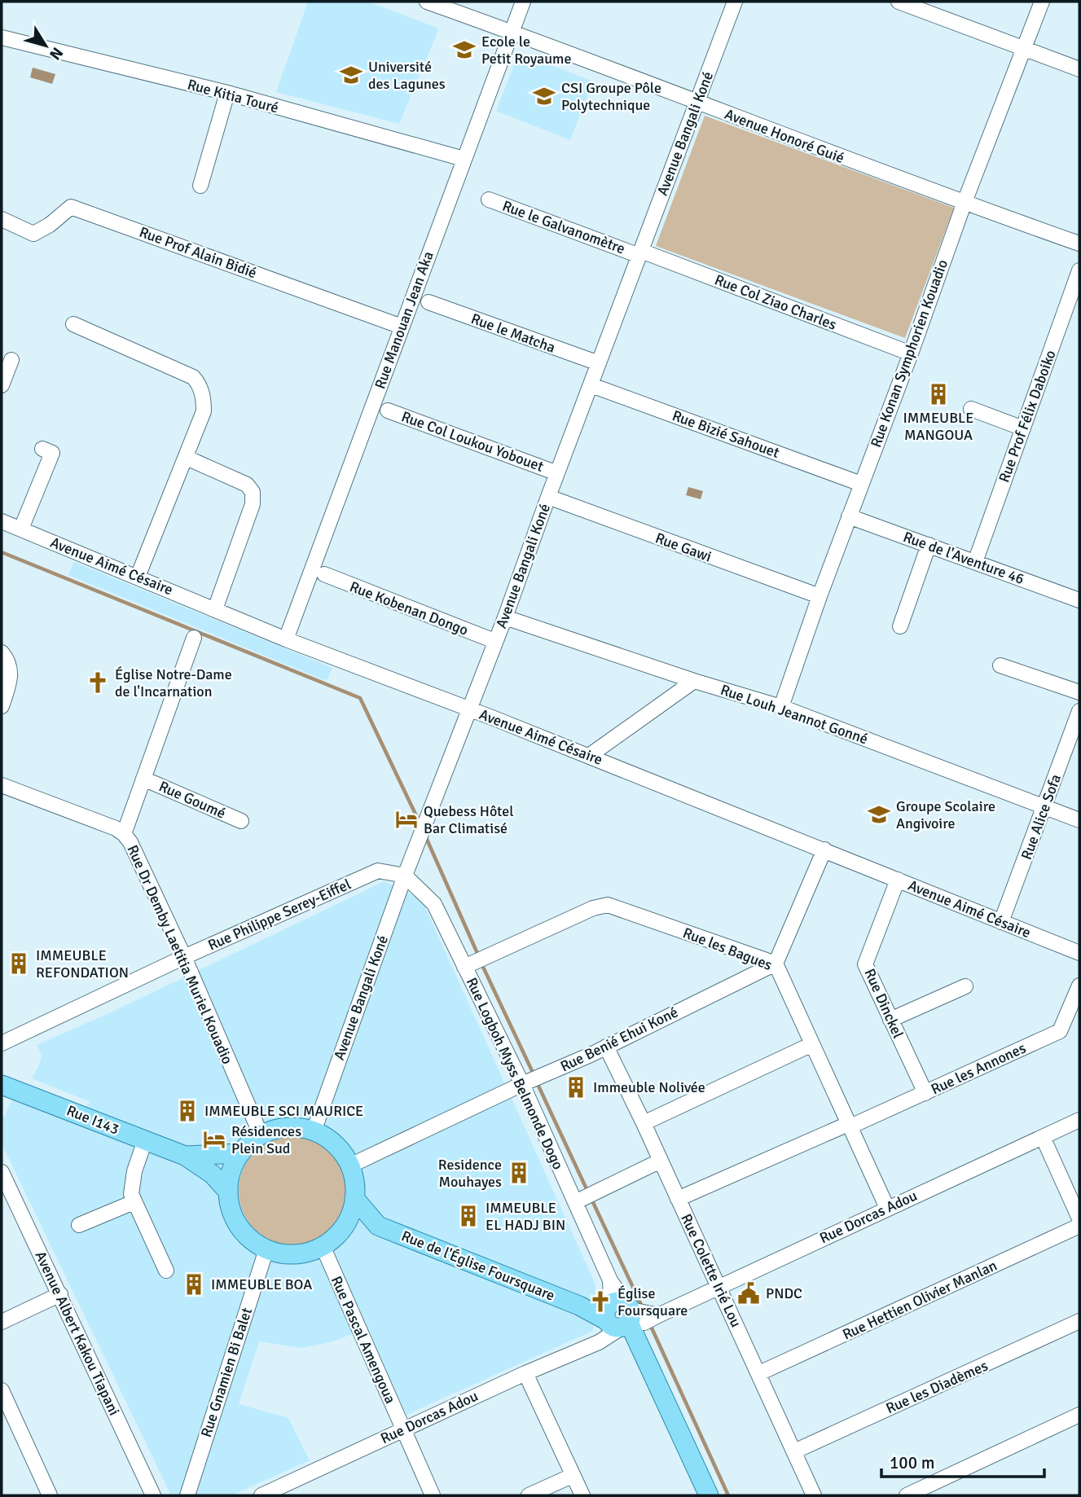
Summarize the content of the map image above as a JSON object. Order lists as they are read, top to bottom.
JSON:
{
  "streets": {
    "main road": ["Rue Logboh Myss Belmonde Dogo", "Rue I143", "Rue de l'Église Foursquare"],
    "street": [
      "Rue Kitia Touré",
      "Avenue Bangali Koné",
      "Avenue Honoré Guié",
      "Rue le Galvanomètre",
      "Rue Prof Alain Bidié",
      "Rue Col Ziao Charles",
      "Rue Manouan Jean Aka",
      "Rue le Matcha",
      "Rue Konan Symphorien Kouadio",
      "Rue Prof Félix Daboiko",
      "Rue Bizié Sahouet",
      "Rue Col Loukou Yobouet",
      "Rue Gawi",
      "Rue de l'Aventure 46",
      "Avenue Aimé Césaire",
      "Rue Kobenan Dongo",
      "Rue Louh Jeannot Gonné",
      "Rue Goumé",
      "Rue Alice Sofa",
      "Rue Philippe Serey-Eiffel",
      "Rue les Bagues",
      "Rue Dr Demby Laetitia Muriel Kouadio",
      "Rue Dinckel",
      "Rue Benié Ehui Koné",
      "Rue les Annones",
      "Rue Dorcas Adou",
      "Rue Colette Irié Lou",
      "Rue Hettien Olivier Manlan",
      "Avenue Albert Kakou Tiapani",
      "Rue Pascal Amengoua",
      "Rue Gnamien Bi Balet",
      "Rue les Diadèmes"
    ]
  },
  "crossings": [
    ["Rue Kitia Touré", "Rue Manouan Jean Aka"],
    ["Avenue Bangali Koné", "Avenue Honoré Guié"],
    ["Avenue Bangali Koné", "Rue le Galvanomètre"],
    ["Avenue Bangali Koné", "Rue Col Ziao Charles"],
    ["Avenue Bangali Koné", "Rue le Matcha"],
    ["Avenue Bangali Koné", "Rue Bizié Sahouet"],
    ["Avenue Bangali Koné", "Rue Col Loukou Yobouet"],
    ["Avenue Bangali Koné", "Rue Gawi"],
    ["Avenue Bangali Koné", "Avenue Aimé Césaire"],
    ["Avenue Bangali Koné", "Rue Kobenan Dongo"],
    ["Avenue Bangali Koné", "Rue Louh Jeannot Gonné"],
    ["Avenue Bangali Koné", "Rue Philippe Serey-Eiffel"],
    ["Avenue Bangali Koné", "Rue Dr Demby Laetitia Muriel Kouadio"],
    ["Avenue Bangali Koné", "Rue Benié Ehui Koné"],
    ["Avenue Bangali Koné", "Rue Logboh Myss Belmonde Dogo"],
    ["Avenue Bangali Koné", "Rue I143"],
    ["Avenue Bangali Koné", "Rue de l'Église Foursquare"],
    ["Avenue Bangali Koné", "Rue Pascal Amengoua"],
    ["Avenue Bangali Koné", "Rue Gnamien Bi Balet"],
    ["Avenue Honoré Guié", "Rue Manouan Jean Aka"],
    ["Avenue Honoré Guié", "Rue Konan Symphorien Kouadio"],
    ["Rue le Galvanomètre", "Rue Col Ziao Charles"],
    ["Rue Prof Alain Bidié", "Rue Manouan Jean Aka"],
    ["Rue Col Ziao Charles", "Rue Konan Symphorien Kouadio"],
    ["Rue Manouan Jean Aka", "Avenue Aimé Césaire"],
    ["Rue Konan Symphorien Kouadio", "Rue Bizié Sahouet"],
    ["Rue Konan Symphorien Kouadio", "Rue Gawi"],
    ["Rue Konan Symphorien Kouadio", "Rue de l'Aventure 46"],
    ["Rue Konan Symphorien Kouadio", "Rue Louh Jeannot Gonné"],
    ["Rue Prof Félix Daboiko", "Rue de l'Aventure 46"],
    ["Avenue Aimé Césaire", "Rue Alice Sofa"],
    ["Avenue Aimé Césaire", "Rue Dinckel"],
    ["Rue Louh Jeannot Gonné", "Rue Alice Sofa"],
    ["Rue Philippe Serey-Eiffel", "Rue Dr Demby Laetitia Muriel Kouadio"],
    ["Rue Philippe Serey-Eiffel", "Rue Logboh Myss Belmonde Dogo"],
    ["Rue les Bagues", "Rue Benié Ehui Koné"],
    ["Rue les Bagues", "Rue les Annones"],
    ["Rue les Bagues", "Rue Logboh Myss Belmonde Dogo"],
    ["Rue les Bagues", "Rue Dorcas Adou"],
    ["Rue Dr Demby Laetitia Muriel Kouadio", "Rue Benié Ehui Koné"],
    ["Rue Dr Demby Laetitia Muriel Kouadio", "Rue I143"],
    ["Rue Dr Demby Laetitia Muriel Kouadio", "Rue de l'Église Foursquare"],
    ["Rue Dr Demby Laetitia Muriel Kouadio", "Rue Pascal Amengoua"],
    ["Rue Dr Demby Laetitia Muriel Kouadio", "Rue Gnamien Bi Balet"],
    ["Rue Dinckel", "Rue les Annones"],
    ["Rue Benié Ehui Koné", "Rue Logboh Myss Belmonde Dogo"],
    ["Rue Benié Ehui Koné", "Rue I143"],
    ["Rue Benié Ehui Koné", "Rue de l'Église Foursquare"],
    ["Rue Benié Ehui Koné", "Rue Colette Irié Lou"],
    ["Rue Benié Ehui Koné", "Rue Pascal Amengoua"],
    ["Rue Benié Ehui Koné", "Rue Gnamien Bi Balet"],
    ["Rue les Annones", "Rue Colette Irié Lou"],
    ["Rue Logboh Myss Belmonde Dogo", "Rue Dorcas Adou"],
    ["Rue Logboh Myss Belmonde Dogo", "Rue de l'Église Foursquare"],
    ["Rue I143", "Rue de l'Église Foursquare"],
    ["Rue I143", "Rue Pascal Amengoua"],
    ["Rue I143", "Rue Gnamien Bi Balet"],
    ["Rue Dorcas Adou", "Rue de l'Église Foursquare"],
    ["Rue Dorcas Adou", "Rue Colette Irié Lou"],
    ["Rue Dorcas Adou", "Rue Pascal Amengoua"],
    ["Rue de l'Église Foursquare", "Rue Pascal Amengoua"],
    ["Rue de l'Église Foursquare", "Rue Gnamien Bi Balet"],
    ["Rue Colette Irié Lou", "Rue Hettien Olivier Manlan"],
    ["Rue Colette Irié Lou", "Rue les Diadèmes"],
    ["Rue Pascal Amengoua", "Rue Gnamien Bi Balet"]
  ],
  "places": {
    "school or university": [
      "Ecole le Petit Royaume",
      "Université des Lagunes",
      "CSI Groupe Pôle Polytechnique",
      "Groupe Scolaire Angivoire"
    ],
    "building": [
      "IMMEUBLE MANGOUA",
      "IMMEUBLE REFONDATION",
      "Immeuble Nolivée",
      "IMMEUBLE SCI MAURICE",
      "Residence Mouhayes",
      "IMMEUBLE EL HADJ BIN",
      "IMMEUBLE BOA"
    ],
    "church": ["Église Notre-Dame de l'Incarnation", "Église Foursquare"],
    "hotel": ["Quebess Hôtel Bar Climatisé", "Résidences Plein Sud"],
    "public building": ["PNDC"]
  },
  "scale_bar": "100 m",
  "north": "bottom right"
}
